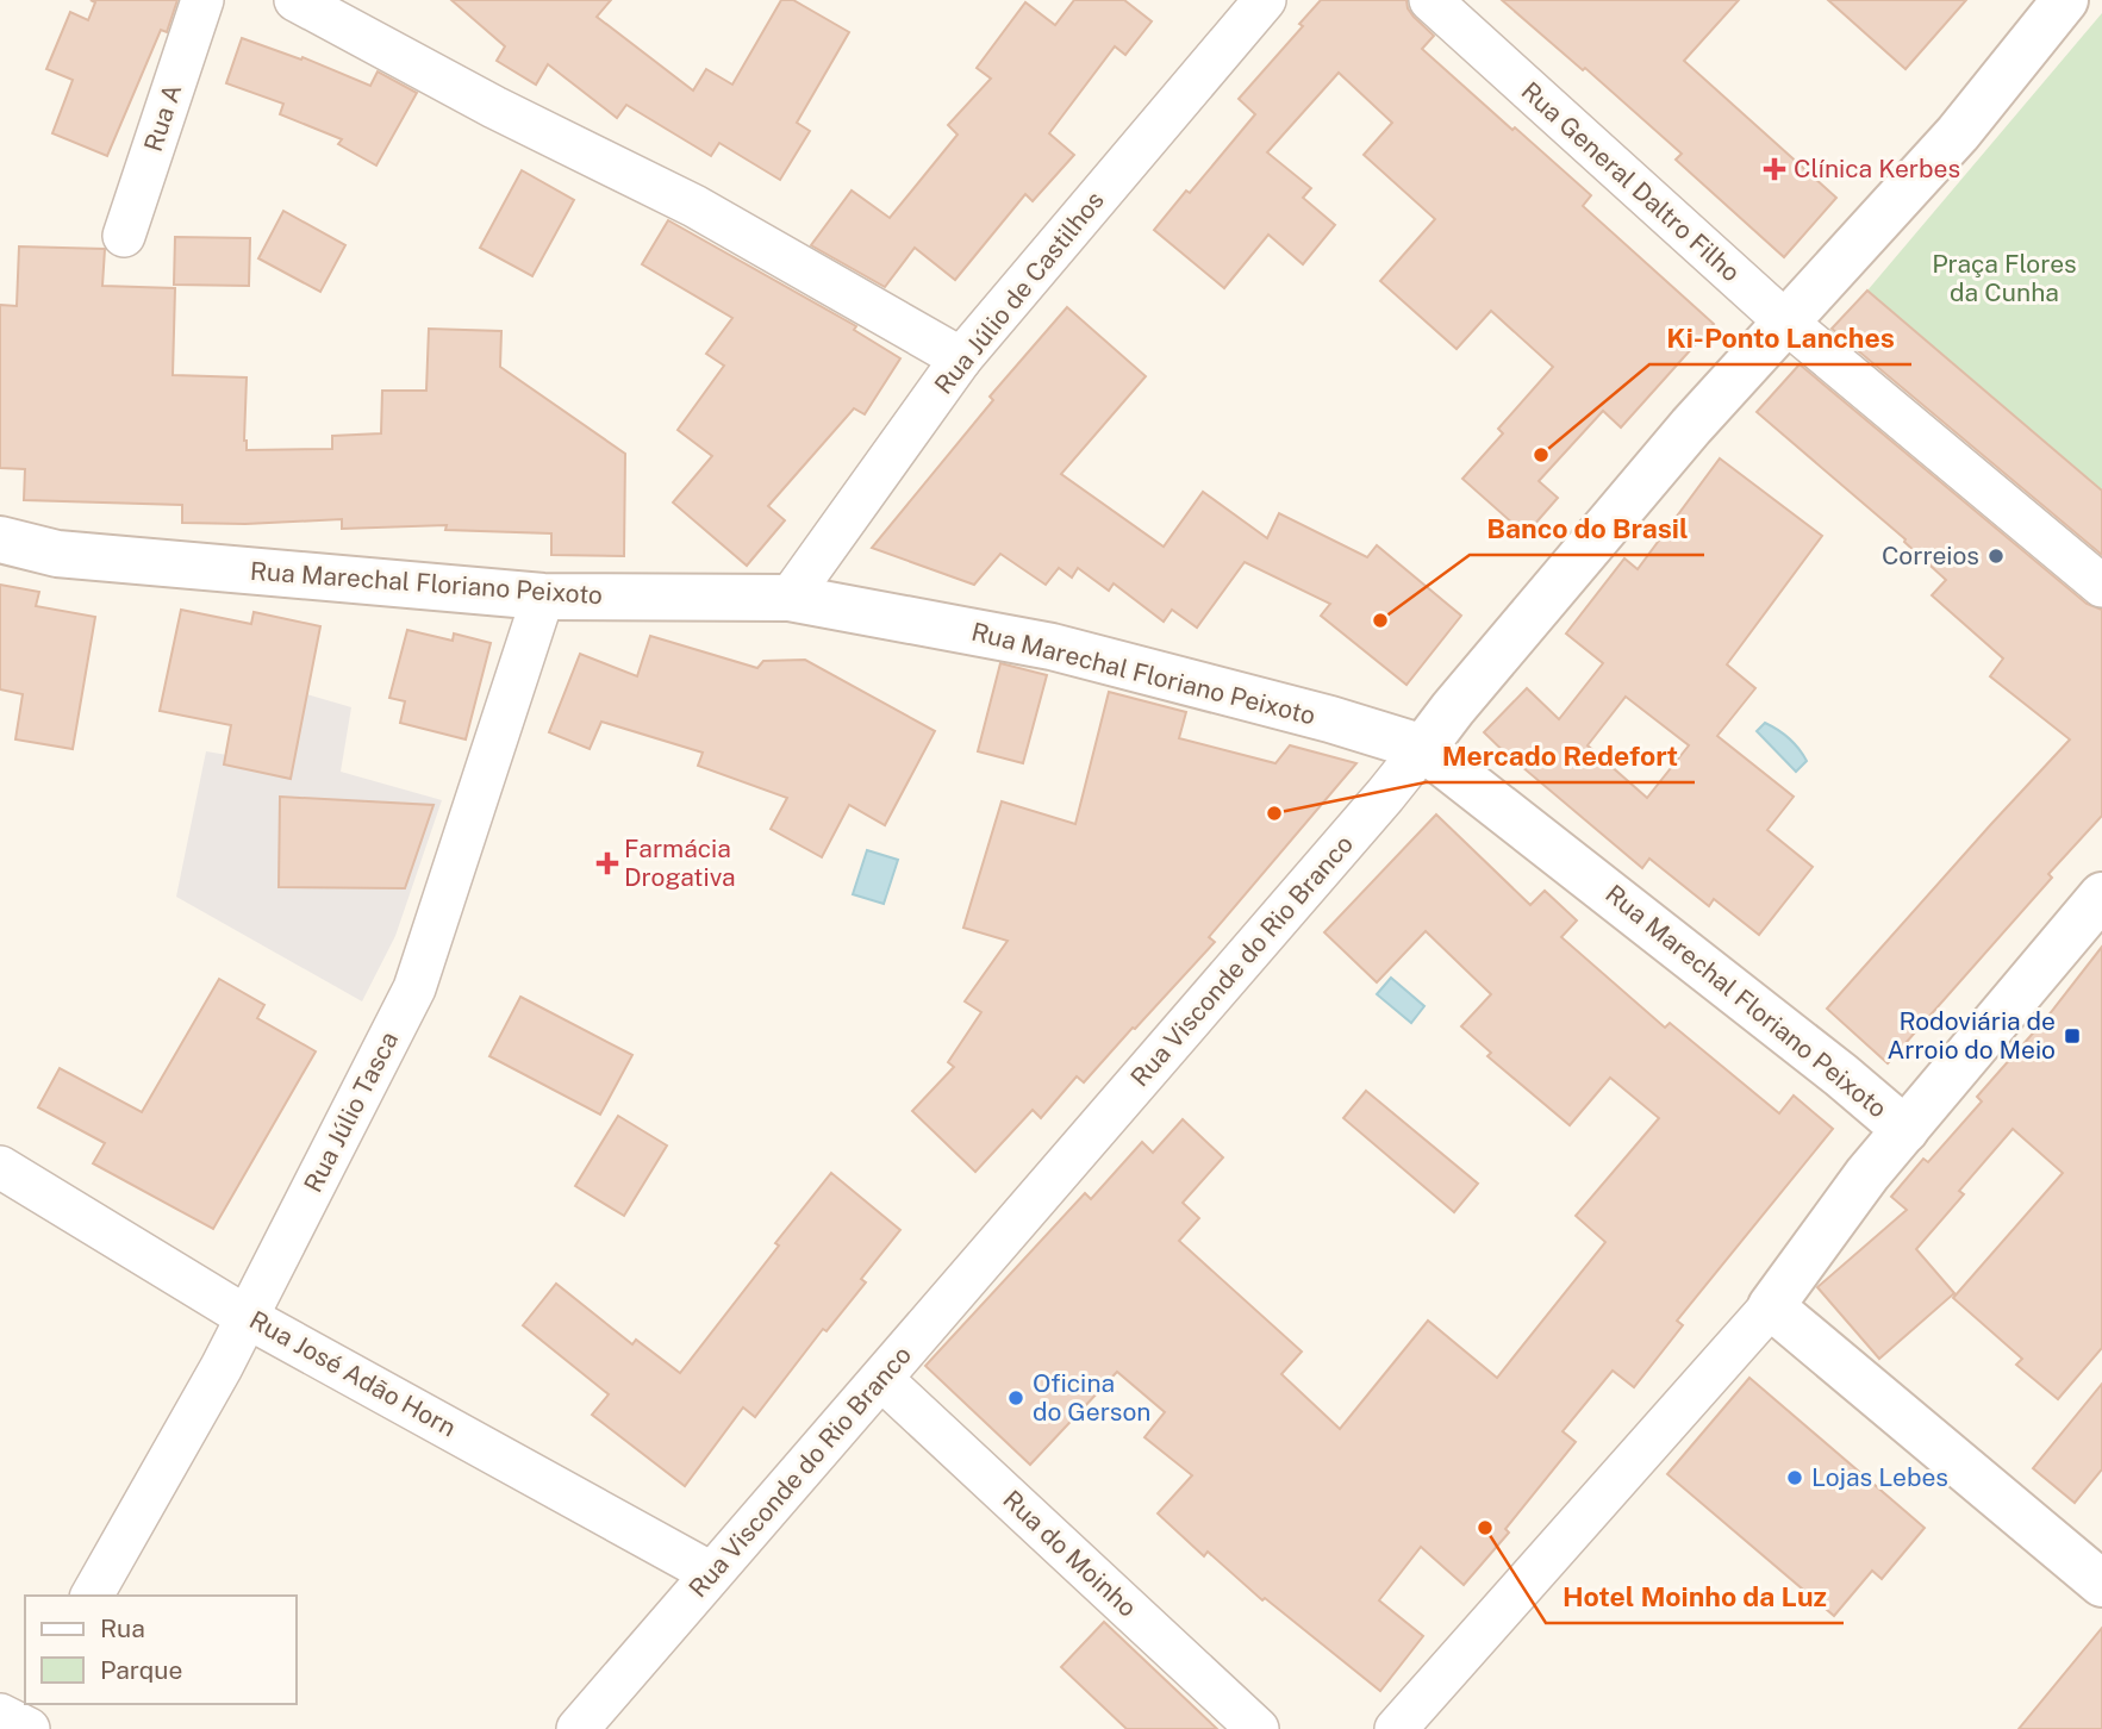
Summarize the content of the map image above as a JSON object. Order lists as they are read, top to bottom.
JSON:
{
  "streets": {
    "main road": ["Rua Marechal Floriano Peixoto", "Rua Visconde do Rio Branco"],
    "street": [
      "Rua A",
      "Rua General Daltro Filho",
      "Rua Júlio de Castilhos",
      "Rua Júlio Tasca",
      "Rua José Adão Horn",
      "Rua do Moinho"
    ]
  },
  "crossings": [
    ["Rua General Daltro Filho", "Rua Visconde do Rio Branco"],
    ["Rua Júlio de Castilhos", "Rua Marechal Floriano Peixoto"],
    ["Rua Marechal Floriano Peixoto", "Rua Visconde do Rio Branco"],
    ["Rua Marechal Floriano Peixoto", "Rua Júlio Tasca"],
    ["Rua Visconde do Rio Branco", "Rua José Adão Horn"],
    ["Rua Visconde do Rio Branco", "Rua do Moinho"],
    ["Rua Júlio Tasca", "Rua José Adão Horn"]
  ],
  "parks": ["Praça Flores da Cunha"],
  "places": {
    "health": ["Clínica Kerbes", "Farmácia Drogativa"],
    "other": [
      "Ki-Ponto Lanches",
      "Correios",
      "Banco do Brasil",
      "Mercado Redefort",
      "Oficina do Gerson",
      "Lojas Lebes",
      "Hotel Moinho da Luz"
    ],
    "transit": ["Rodoviária de Arroio do Meio"]
  },
  "legend": ["Rua", "Parque"]
}
